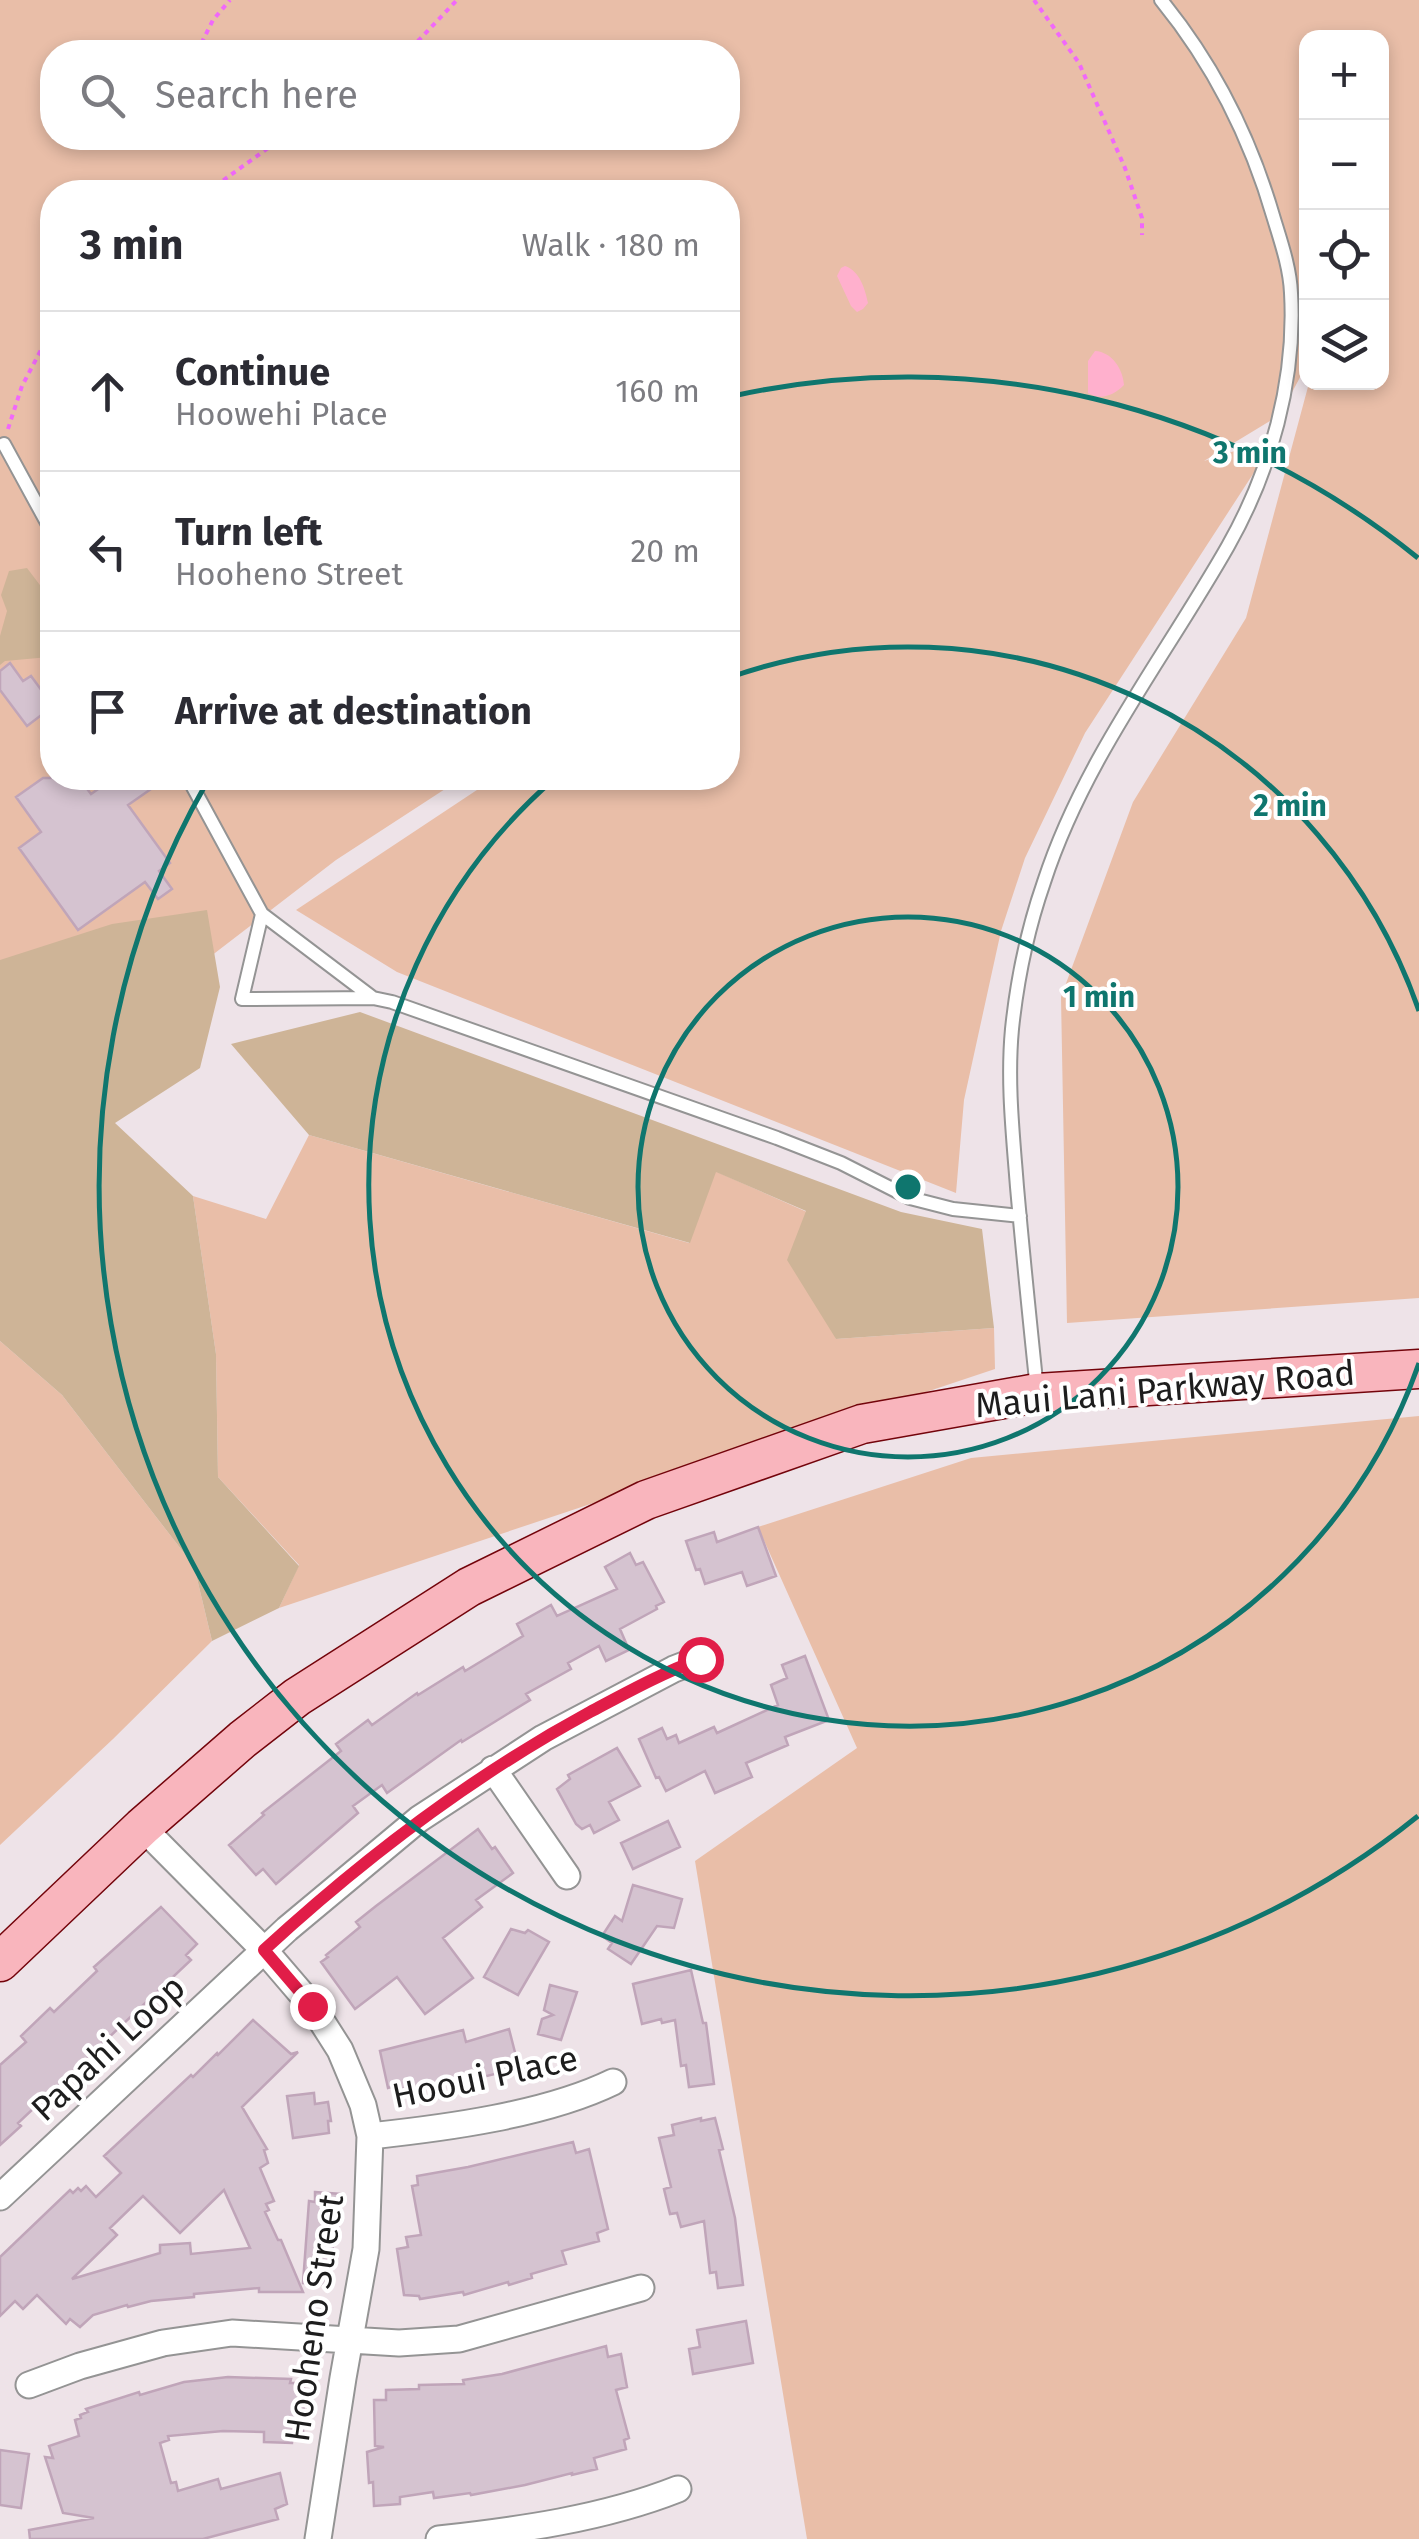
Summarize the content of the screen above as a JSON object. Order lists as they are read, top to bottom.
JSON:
{
  "streets": {
    "main road": ["Maui Lani Parkway Road"],
    "street": ["Papahi Loop", "Hooui Place", "Hooheno Street"]
  },
  "crossings": [
    ["Maui Lani Parkway Road", "Hooheno Street"],
    ["Papahi Loop", "Hooheno Street"],
    ["Hooui Place", "Hooheno Street"]
  ],
  "page": {
    "map_buttons": ["+", "−"],
    "search": "Search here",
    "heading": ["3 min", "Walk · 180 m"],
    "list": [
      ["Continue", "Hoowehi Place", "160 m"],
      ["Turn left", "Hooheno Street", "20 m"],
      "Arrive at destination"
    ]
  },
  "rings": ["3 min", "2 min", "1 min"]
}
